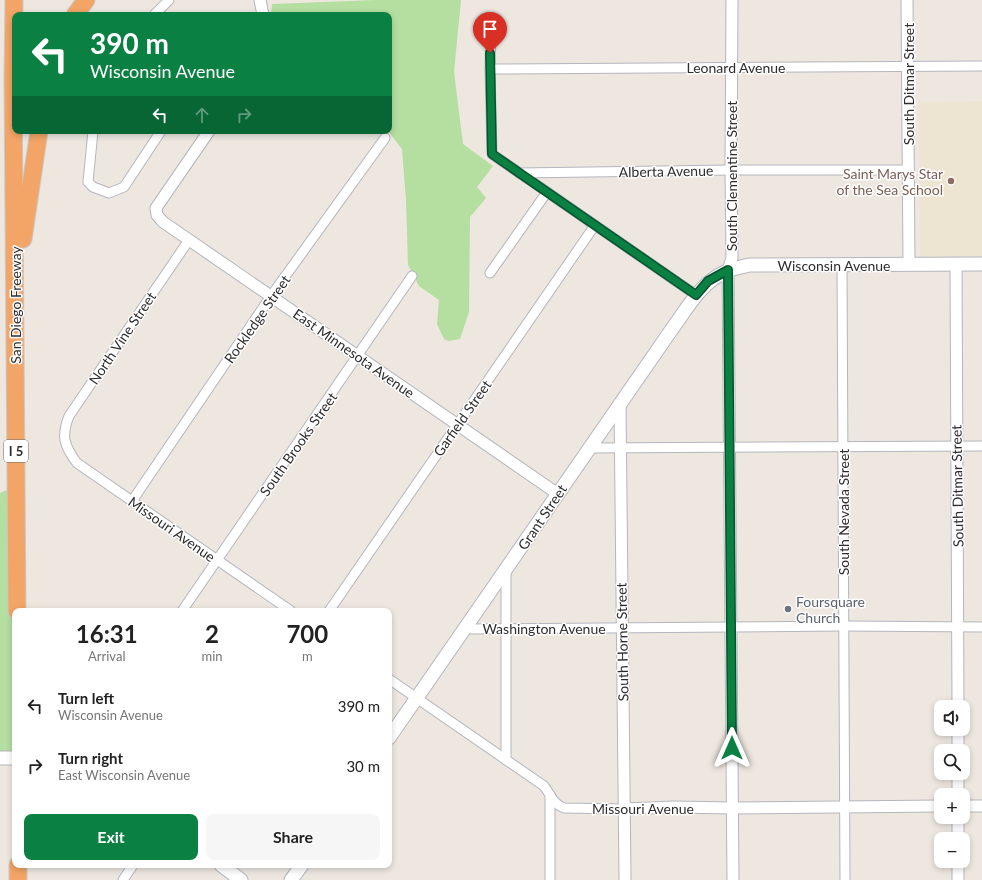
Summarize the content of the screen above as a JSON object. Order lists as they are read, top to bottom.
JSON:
{
  "streets": {
    "highway": ["San Diego Freeway", "I 5"],
    "main road": ["Wisconsin Avenue", "Grant Street"],
    "street": [
      "Leonard Avenue",
      "South Ditmar Street",
      "Alberta Avenue",
      "South Clementine Street",
      "Rockledge Street",
      "North Vine Street",
      "East Minnesota Avenue",
      "Garfield Street",
      "South Brooks Street",
      "South Nevada Street",
      "Missouri Avenue",
      "Washington Avenue",
      "South Horne Street"
    ]
  },
  "crossings": [
    ["Leonard Avenue", "South Ditmar Street"],
    ["Leonard Avenue", "South Clementine Street"],
    ["South Ditmar Street", "Alberta Avenue"],
    ["South Ditmar Street", "Wisconsin Avenue"],
    ["South Ditmar Street", "Washington Avenue"],
    ["Alberta Avenue", "South Clementine Street"],
    ["South Clementine Street", "Wisconsin Avenue"],
    ["South Clementine Street", "Missouri Avenue"],
    ["South Clementine Street", "Washington Avenue"],
    ["Wisconsin Avenue", "South Nevada Street"],
    ["Wisconsin Avenue", "Grant Street"],
    ["Rockledge Street", "East Minnesota Avenue"],
    ["Rockledge Street", "Missouri Avenue"],
    ["North Vine Street", "East Minnesota Avenue"],
    ["North Vine Street", "Missouri Avenue"],
    ["East Minnesota Avenue", "Garfield Street"],
    ["East Minnesota Avenue", "South Brooks Street"],
    ["East Minnesota Avenue", "Grant Street"],
    ["South Brooks Street", "Missouri Avenue"],
    ["South Nevada Street", "Missouri Avenue"],
    ["South Nevada Street", "Washington Avenue"],
    ["Grant Street", "Missouri Avenue"],
    ["Grant Street", "Washington Avenue"],
    ["Grant Street", "South Horne Street"],
    ["Missouri Avenue", "South Horne Street"],
    ["Washington Avenue", "South Horne Street"]
  ],
  "places": ["Saint Marys Star of the Sea School", "Foursquare Church"],
  "page": {
    "turn": ["390 m", "Wisconsin Avenue"],
    "eta": [
      "16:31",
      "Arrival",
      "2",
      "min",
      "700",
      "m"
    ],
    "list": [
      {
        "name": "Turn left",
        "note": "Wisconsin Avenue",
        "value": "390 m"
      },
      {
        "name": "Turn right",
        "note": "East Wisconsin Avenue",
        "value": "30 m"
      }
    ],
    "map_buttons": ["+", "−"],
    "buttons": ["Exit", "Share"]
  }
}
